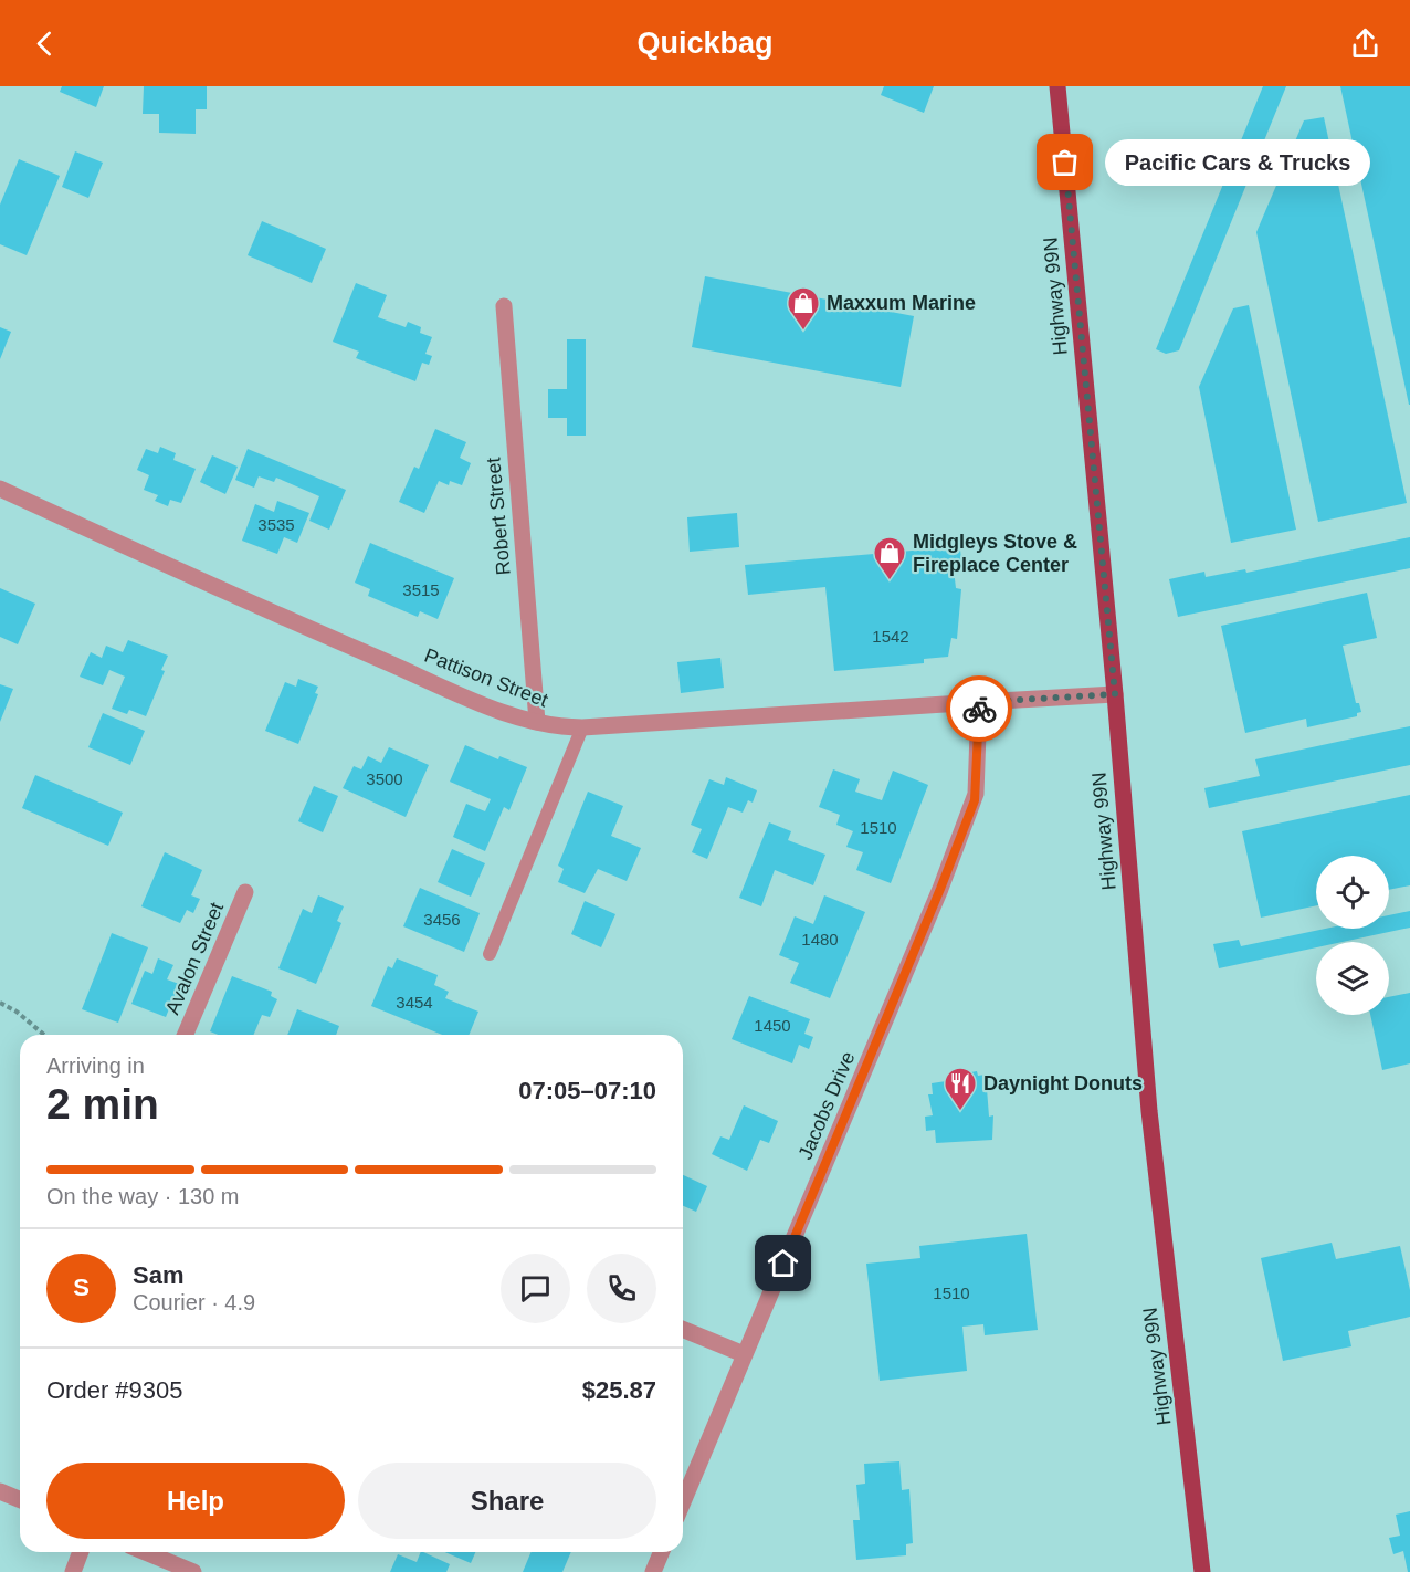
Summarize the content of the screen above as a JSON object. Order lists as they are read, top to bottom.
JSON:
{
  "streets": {
    "main road": ["Highway 99N"],
    "street": [
      "Robert Street",
      "Pattison Street",
      "Avalon Street",
      "Jacobs Drive"
    ]
  },
  "crossings": [
    ["Highway 99N", "Pattison Street"],
    ["Robert Street", "Pattison Street"],
    ["Pattison Street", "Jacobs Drive"]
  ],
  "places": {
    "other": ["Pacific Cars & Trucks"],
    "shop": ["Maxxum Marine", "Midgleys Stove & Fireplace Center"],
    "restaurant": ["Daynight Donuts"]
  },
  "house_numbers": [
    "3535",
    "3515",
    "1542",
    "3500",
    "1510",
    "3456",
    "1480",
    "3454",
    "1450",
    "1510"
  ],
  "page": {
    "header": "Quickbag",
    "bubble": "Pacific Cars & Trucks",
    "heading": ["2 min", "Arriving in", "07:05–07:10"],
    "panel": [
      "Sam",
      "Courier · 4.9",
      "Order #9305",
      "$25.87"
    ],
    "bar": "On the way · 130 m",
    "round": "S",
    "buttons": ["Help", "Share"]
  }
}
